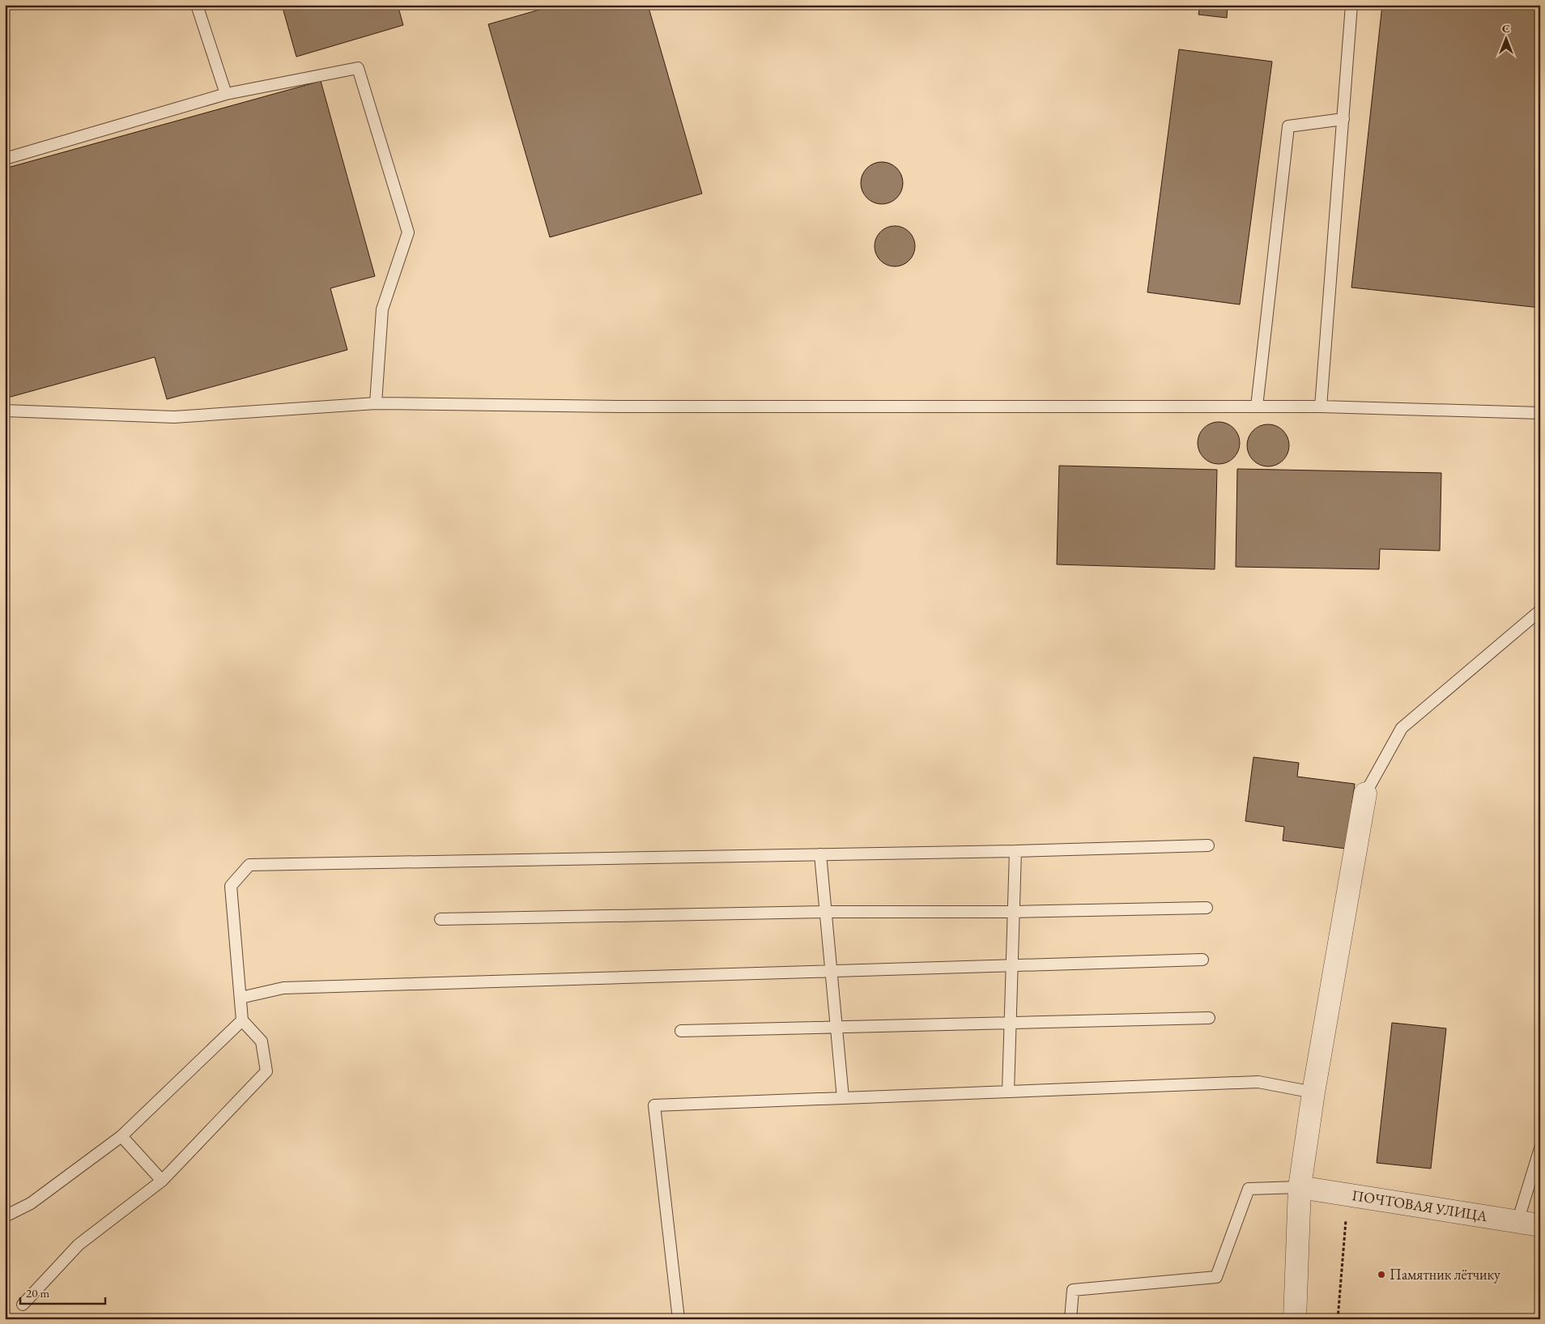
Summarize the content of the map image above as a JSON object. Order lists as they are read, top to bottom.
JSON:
{
  "streets": {
    "street": ["ПОЧТОВАЯ УЛИЦА"]
  },
  "places": ["Памятник лётчику"],
  "scale_bar": "20 m",
  "north": "top"
}
